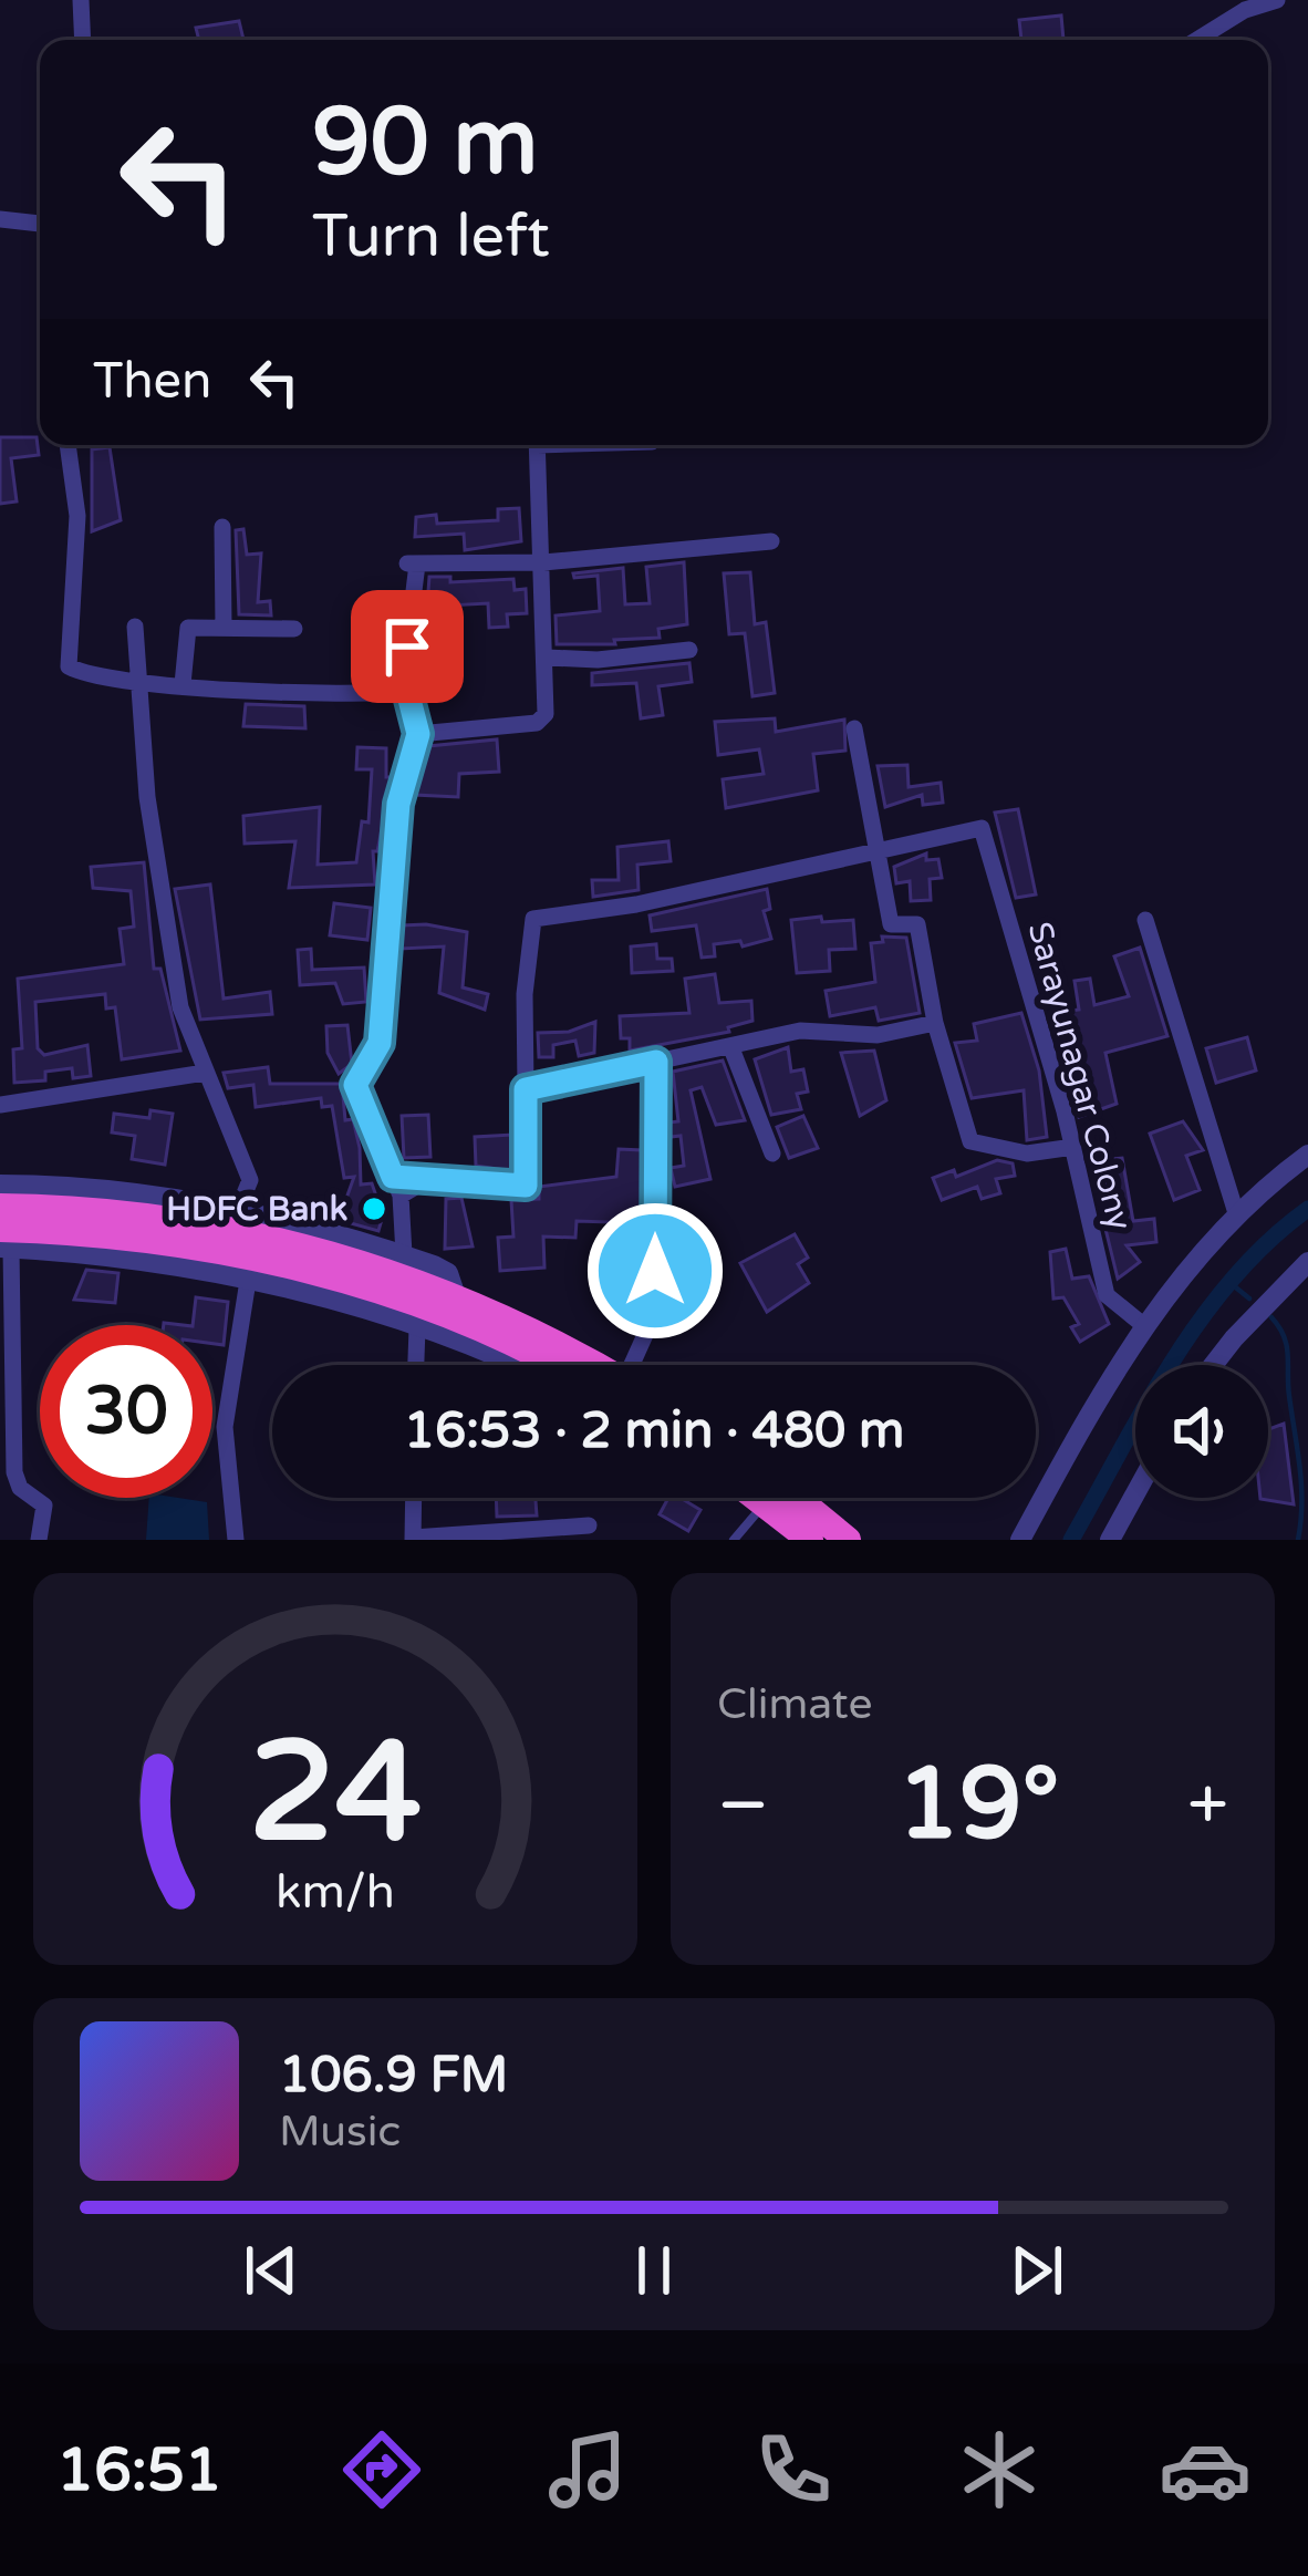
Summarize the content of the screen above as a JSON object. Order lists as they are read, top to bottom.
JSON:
{
  "streets": {
    "street": ["Sarayunagar Colony"]
  },
  "places": ["HDFC Bank"],
  "page": {
    "turn": ["90 m", "Turn left"],
    "then": "Then",
    "limit": "30",
    "trip": "16:53 · 2 min · 480 m",
    "tile": "Climate",
    "heat": ["−", "19°", "+"],
    "song": ["106.9 FM", "Music"],
    "tabs": "16:51",
    "gauge": ["24", "km/h"]
  }
}
